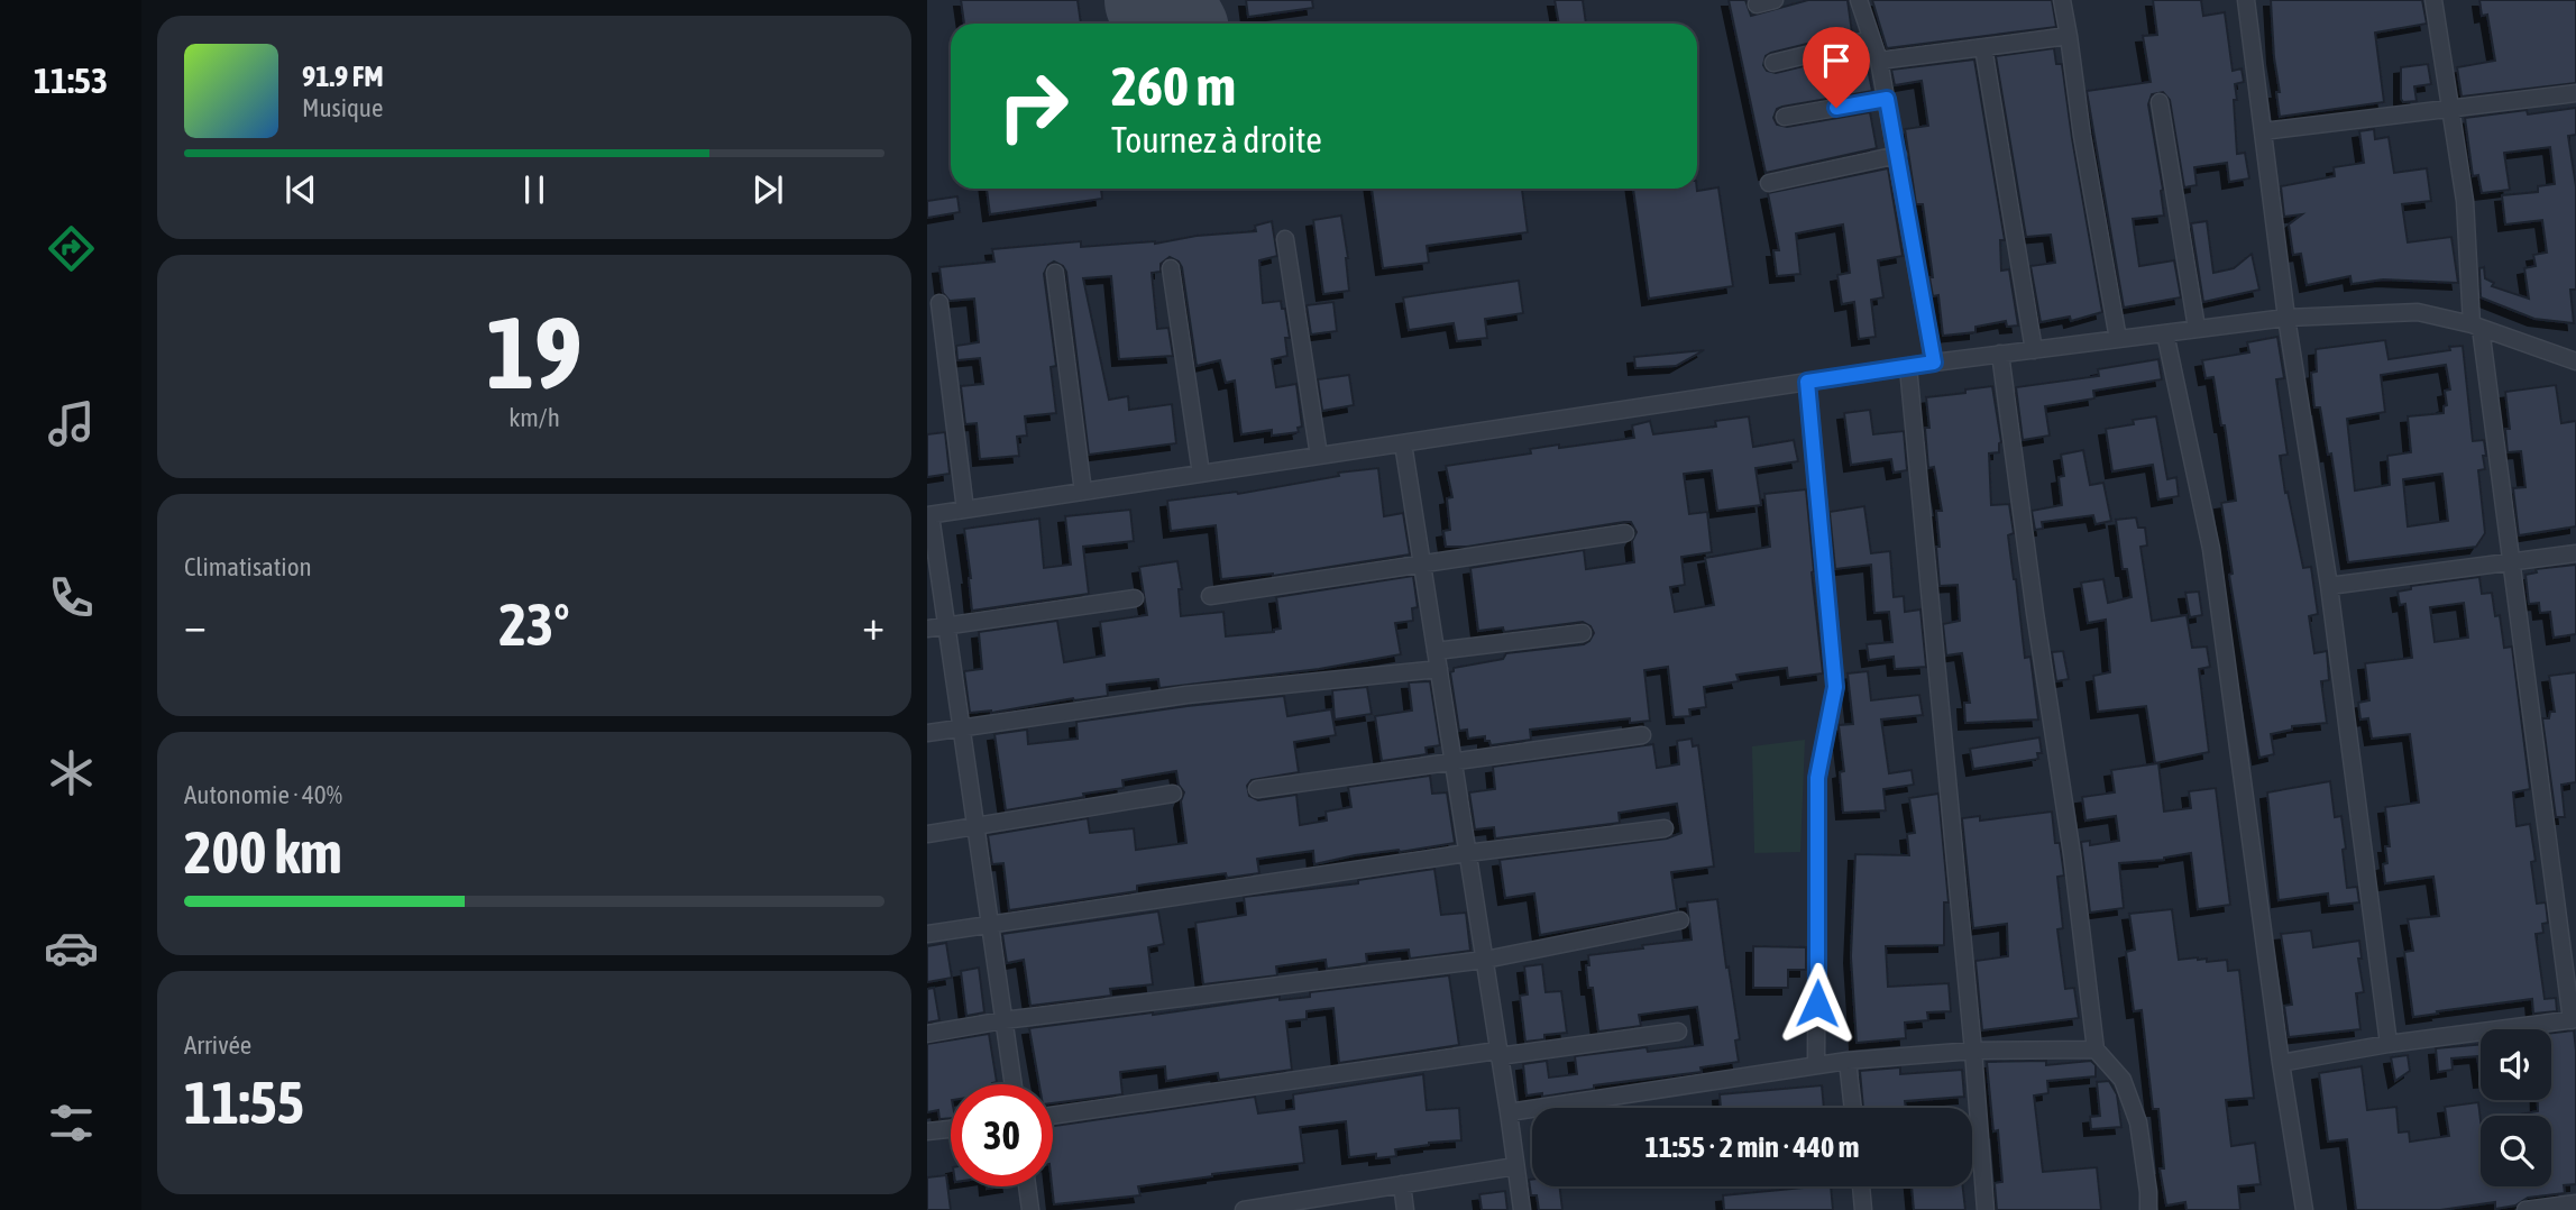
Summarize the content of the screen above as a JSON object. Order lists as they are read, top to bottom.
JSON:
{
  "page": {
    "tabs": "11:53",
    "turn": ["260 m", "Tournez à droite"],
    "song": ["91.9 FM", "Musique"],
    "tile": [
      ["19", "km/h"],
      "Climatisation",
      ["Autonomie · 40%", "200 km"],
      ["Arrivée", "11:55"]
    ],
    "heat": ["−", "23°", "+"],
    "limit": "30",
    "trip": "11:55 · 2 min · 440 m"
  }
}
